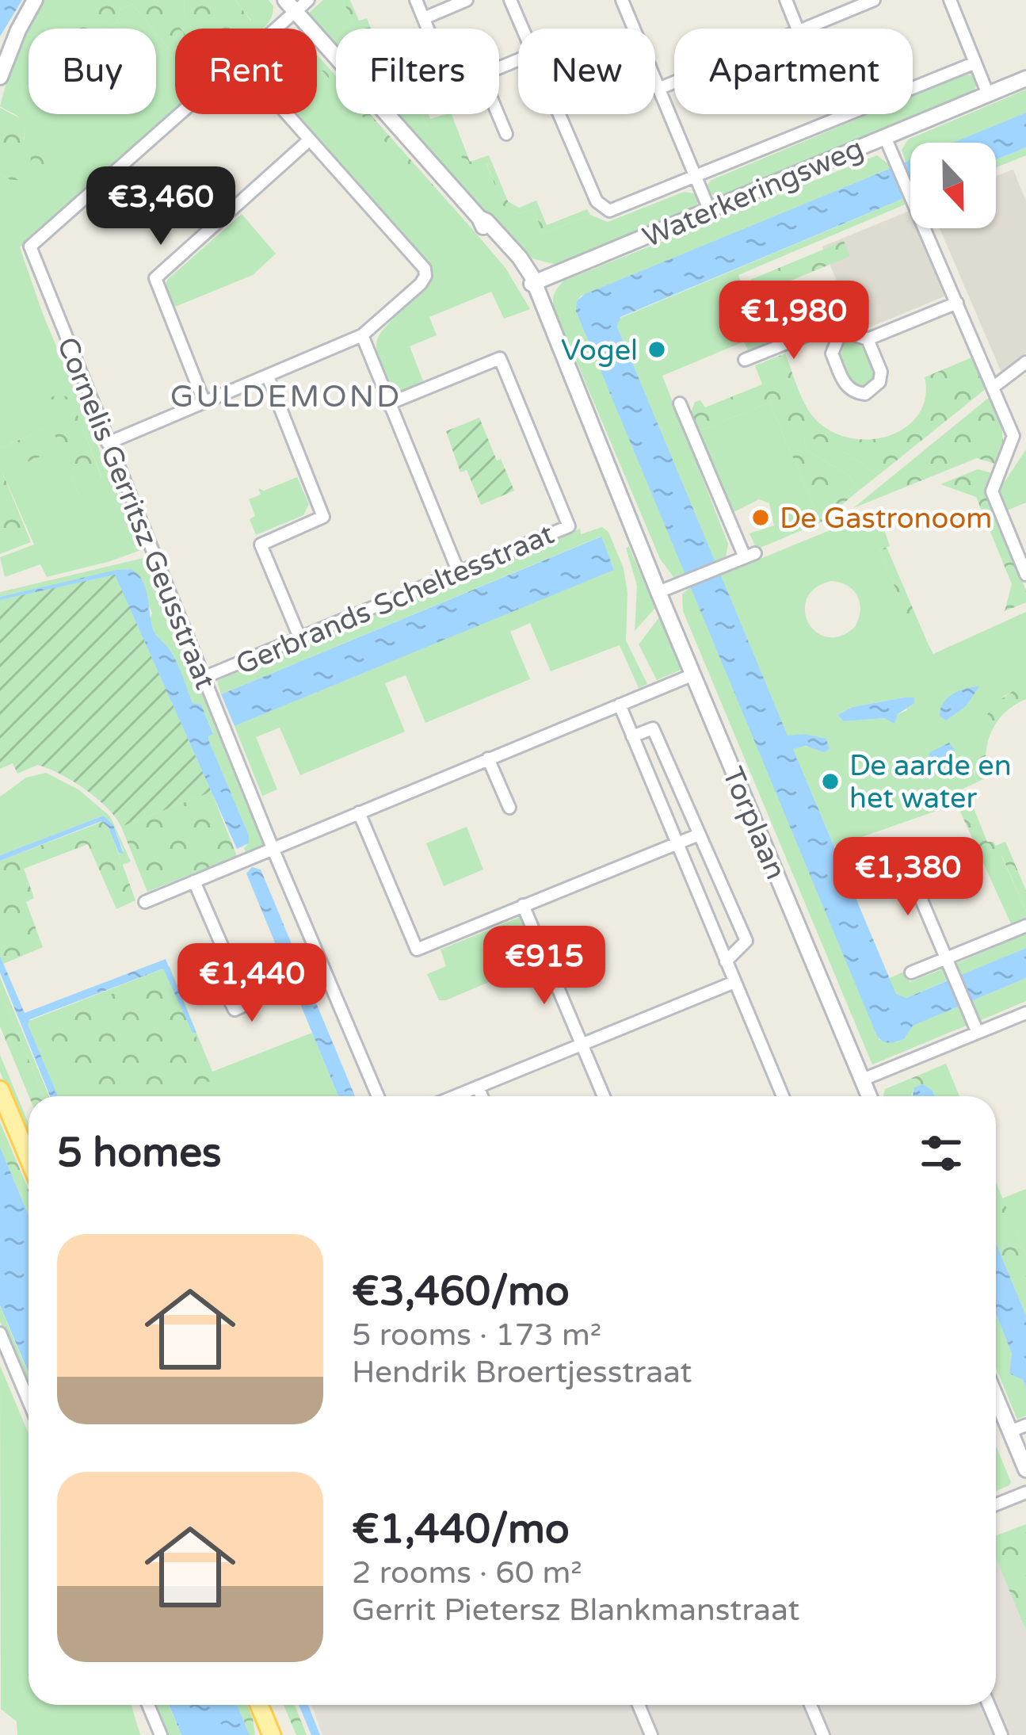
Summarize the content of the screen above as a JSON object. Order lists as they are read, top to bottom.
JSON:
{
  "streets": {
    "street": [
      "Waterkeringsweg",
      "Cornelis Gerritsz Geusstraat",
      "Gerbrands Scheltesstraat",
      "Torplaan"
    ]
  },
  "crossings": [
    ["Waterkeringsweg", "Torplaan"],
    ["Cornelis Gerritsz Geusstraat", "Gerbrands Scheltesstraat"],
    ["Cornelis Gerritsz Geusstraat", "Torplaan"]
  ],
  "districts": ["GULDEMOND"],
  "places": ["Vogel", "De Gastronoom", "De aarde en het water"],
  "north": "bottom",
  "page": {
    "chip": [
      "Buy",
      "Rent",
      "Filters",
      "New",
      "Apartment"
    ],
    "price": [
      "€3,460",
      "€1,980",
      "€1,380",
      "€915",
      "€1,440"
    ],
    "heading": "5 homes",
    "list": [
      {
        "name": "€3,460/mo",
        "note": "5 rooms · 173 m² · Hendrik Broertjesstraat"
      },
      {
        "name": "€1,440/mo",
        "note": "2 rooms · 60 m² · Gerrit Pietersz Blankmanstraat"
      }
    ]
  }
}
